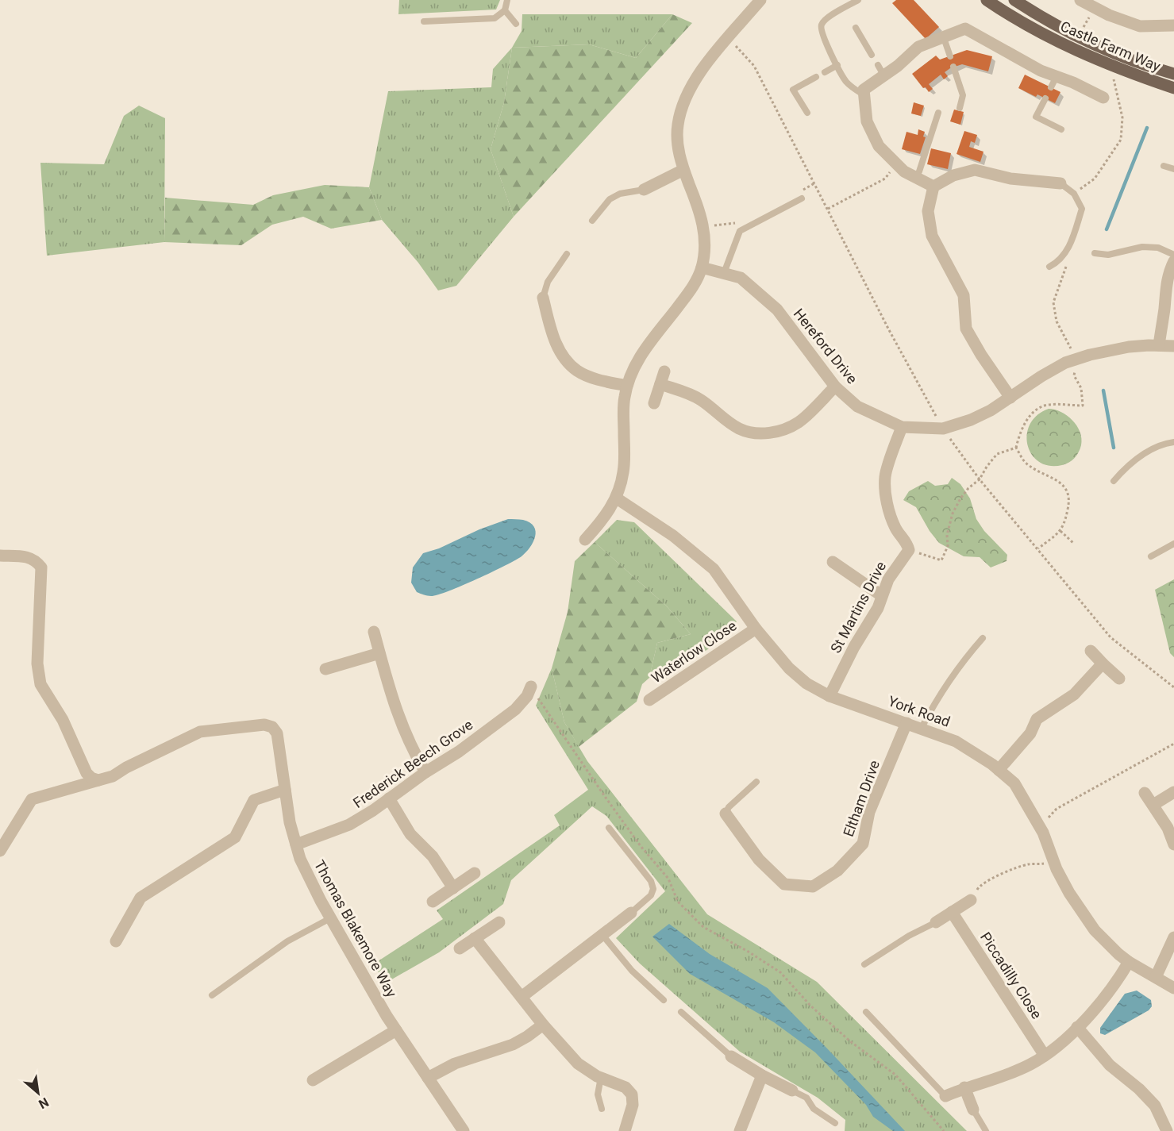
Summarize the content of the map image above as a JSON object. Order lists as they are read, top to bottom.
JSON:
{
  "streets": {
    "main road": ["Castle Farm Way"],
    "street": [
      "Hereford Drive",
      "St Martins Drive",
      "Waterlow Close",
      "York Road",
      "Frederick Beech Grove",
      "Eltham Drive",
      "Thomas Blakemore Way",
      "Piccadilly Close"
    ]
  },
  "crossings": [
    ["St Martins Drive", "York Road"],
    ["Waterlow Close", "York Road"],
    ["York Road", "Eltham Drive"],
    ["Frederick Beech Grove", "Thomas Blakemore Way"]
  ],
  "north": "bottom right"
}
